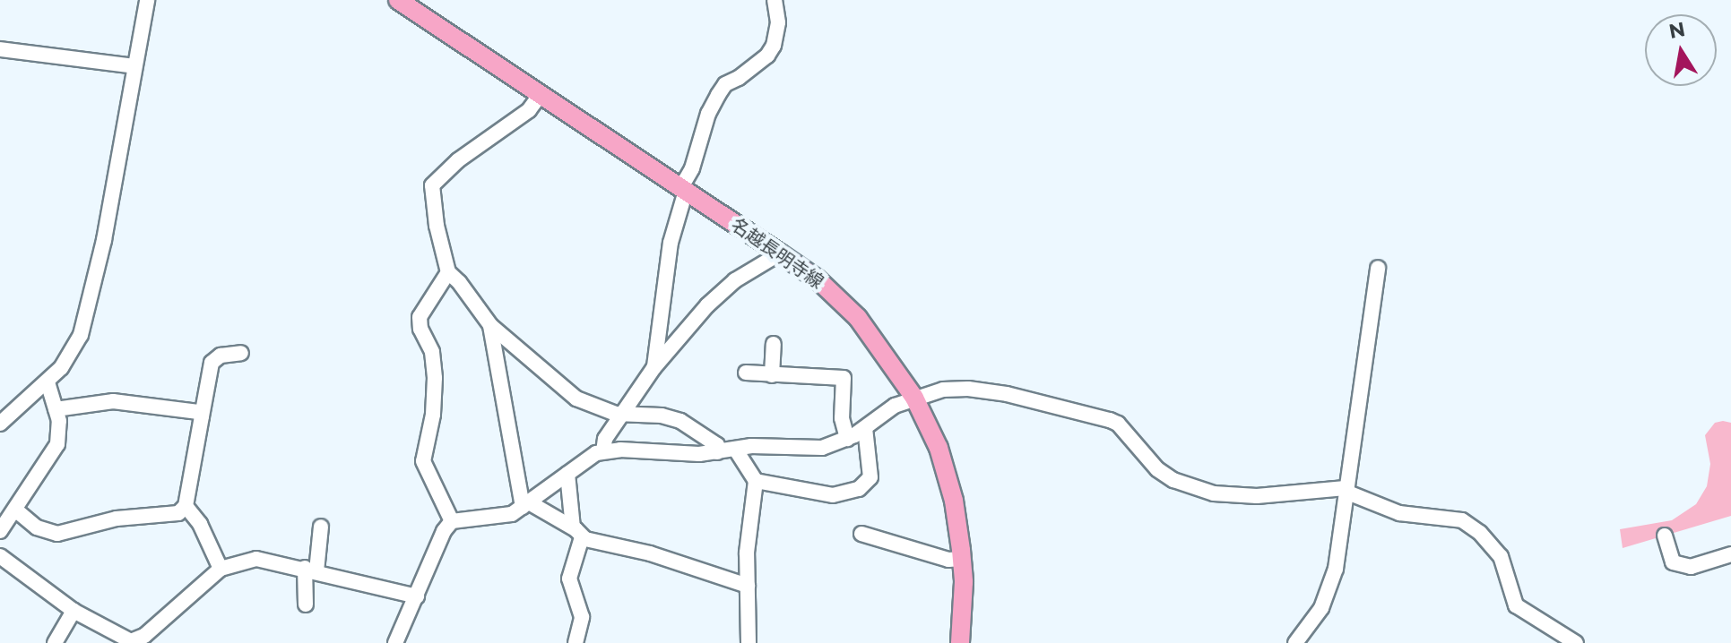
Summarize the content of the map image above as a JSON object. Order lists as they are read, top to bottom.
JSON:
{
  "streets": {
    "main road": ["名越長明寺線"]
  },
  "north": "top"
}
